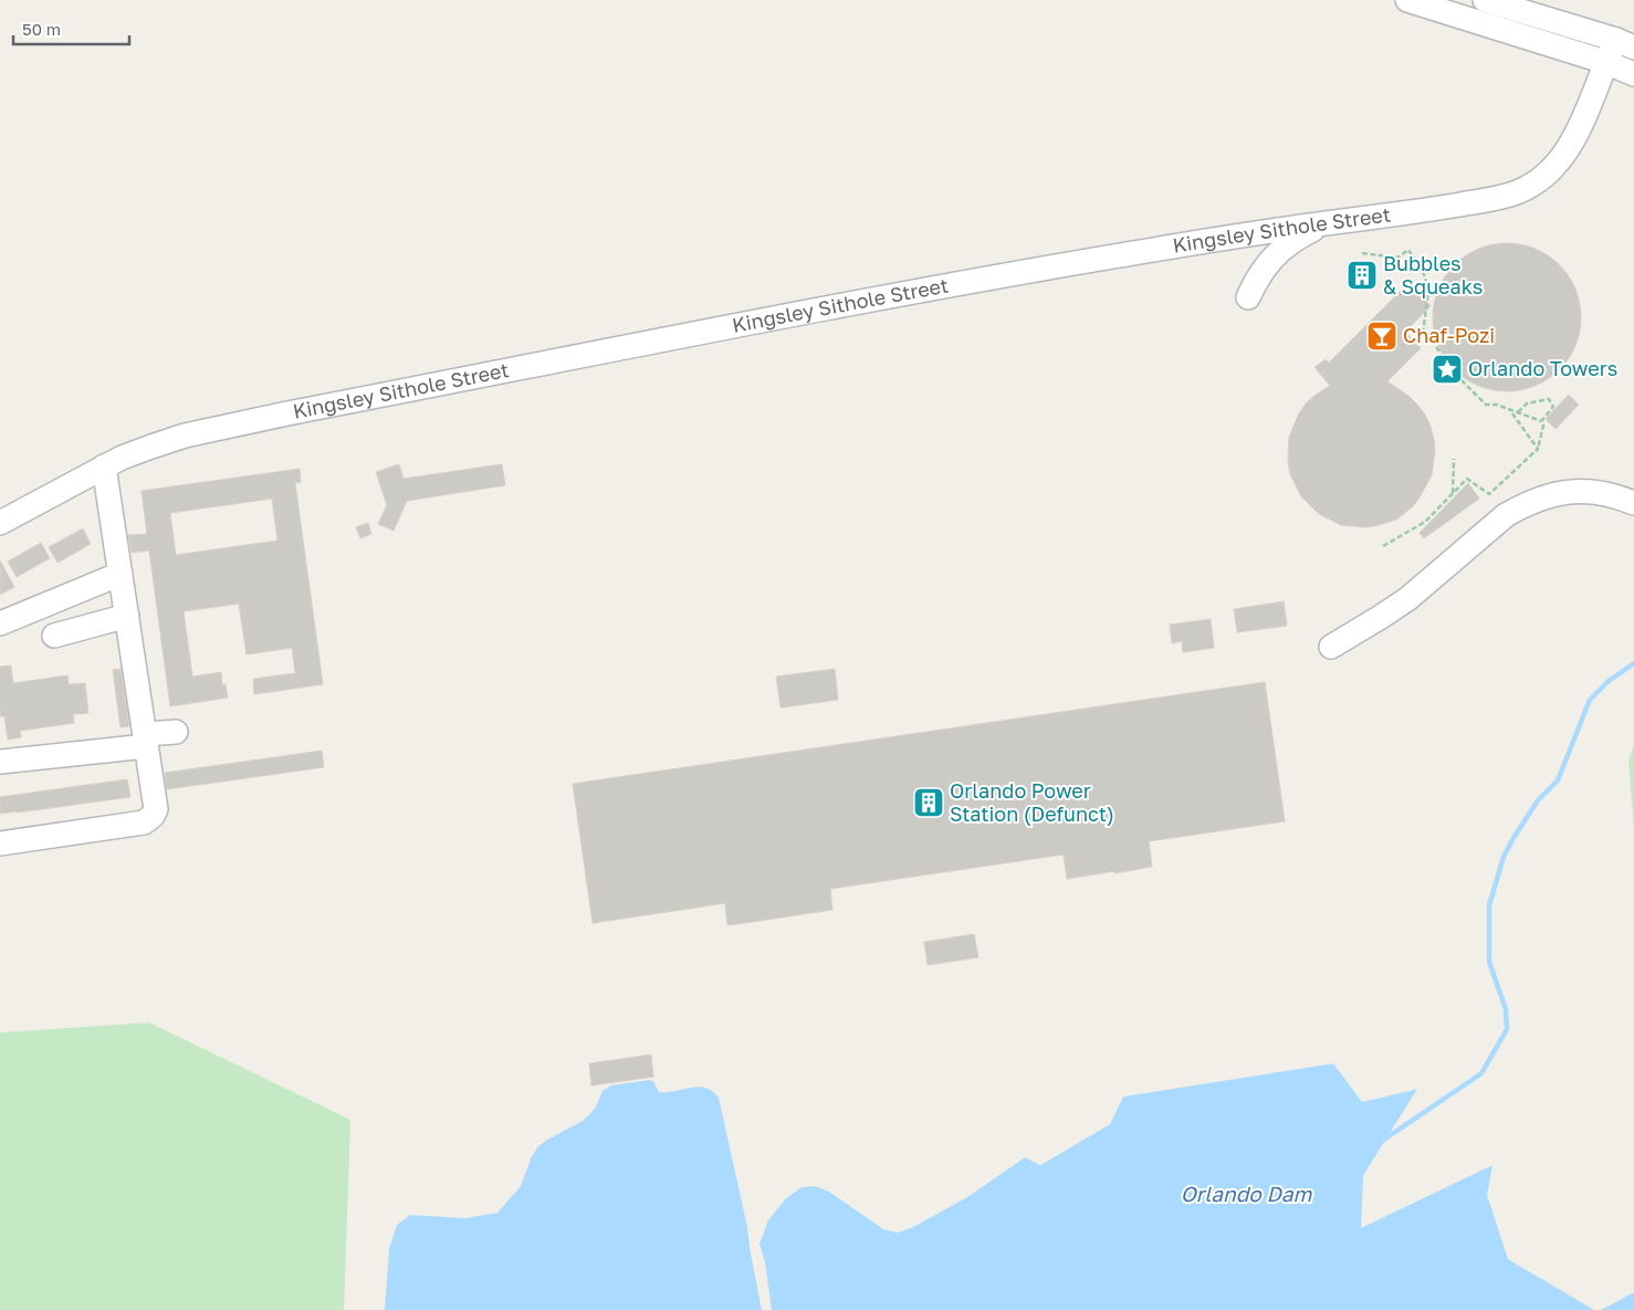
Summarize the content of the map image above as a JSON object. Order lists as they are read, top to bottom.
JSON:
{
  "streets": {
    "street": ["Kingsley Sithole Street"]
  },
  "water": ["Orlando Dam"],
  "places": {
    "building": ["Bubbles & Squeaks", "Orlando Power Station (Defunct)"],
    "bar": ["Chaf-Pozi"],
    "place": ["Orlando Towers"]
  },
  "scale_bar": "50 m"
}
